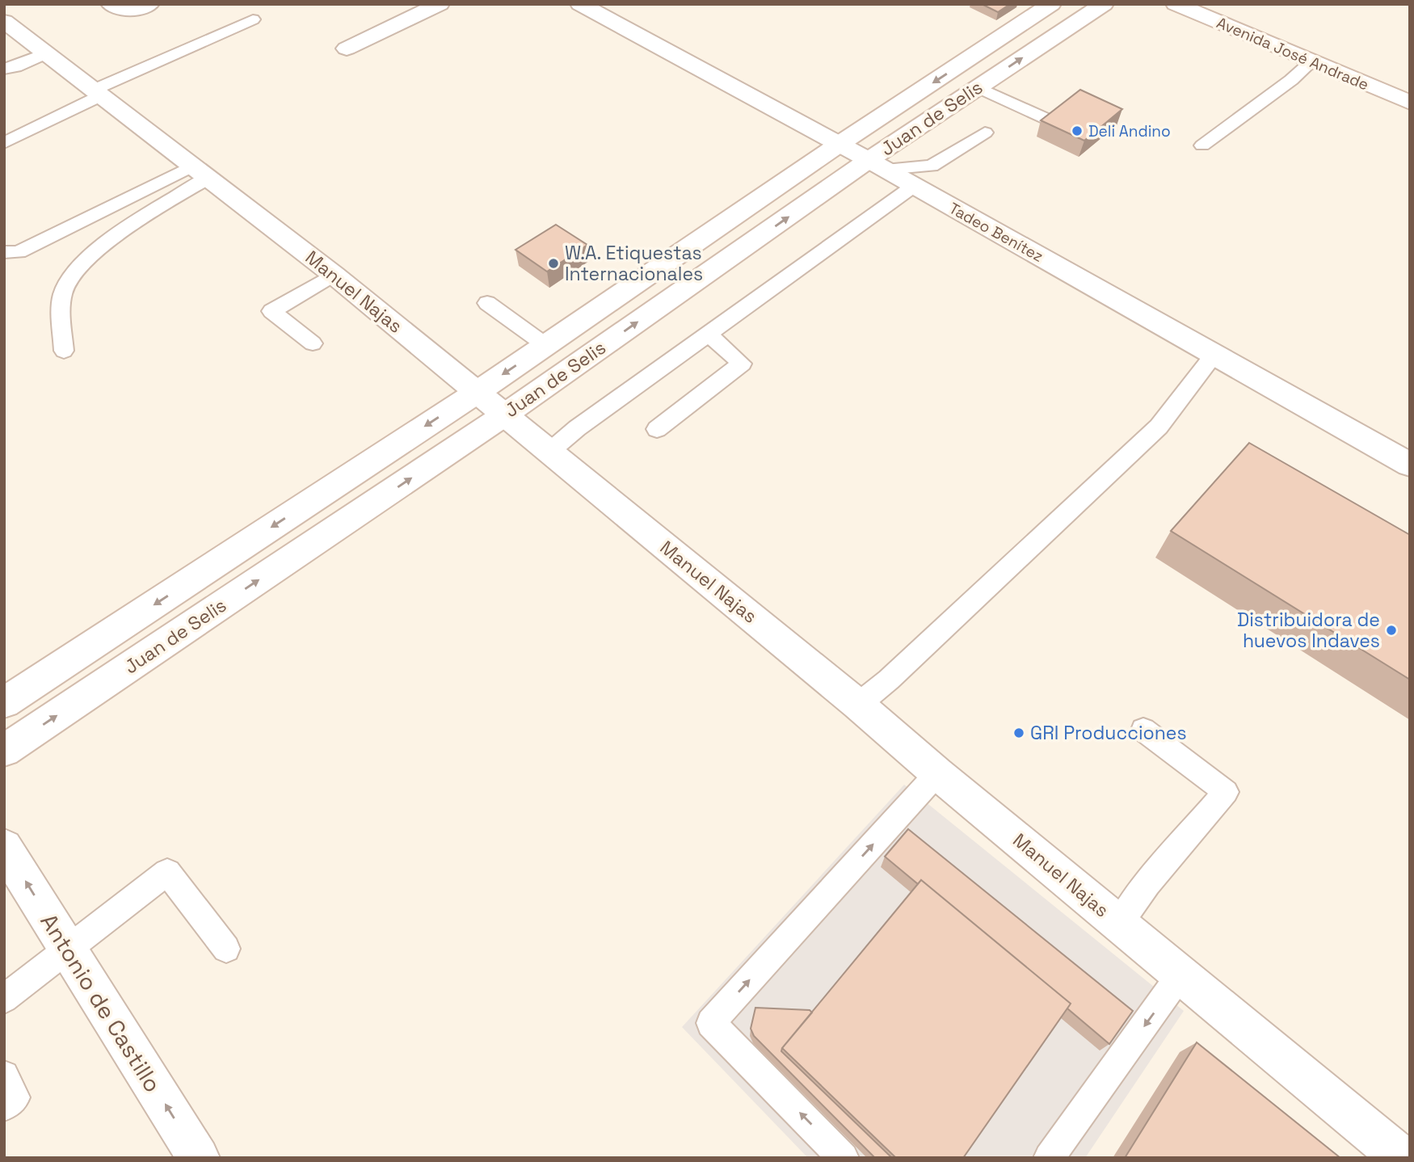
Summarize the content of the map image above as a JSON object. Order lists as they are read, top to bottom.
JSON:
{
  "streets": {
    "street": [
      "Avenida José Andrade",
      "Juan de Selis",
      "Tadeo Benítez",
      "Manuel Najas",
      "Antonio de Castillo"
    ]
  },
  "crossings": [
    ["Juan de Selis", "Tadeo Benítez"],
    ["Juan de Selis", "Manuel Najas"]
  ],
  "one_way": ["Antonio de Castillo"],
  "places": [
    "Deli Andino",
    "W.A. Etiquestas Internacionales",
    "Distribuidora de huevos Indaves",
    "GRI Producciones"
  ]
}
